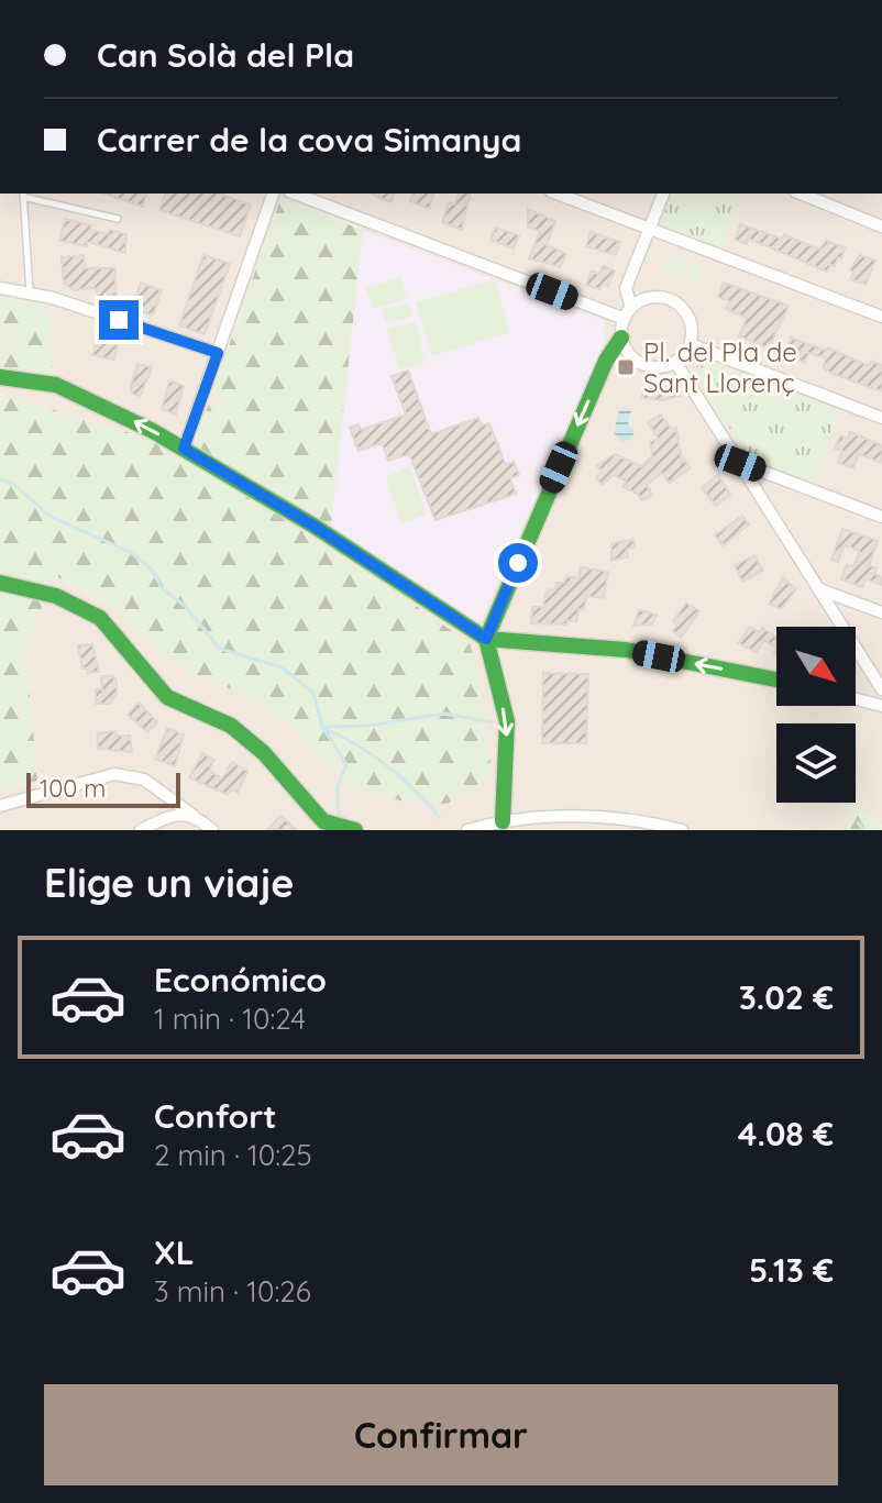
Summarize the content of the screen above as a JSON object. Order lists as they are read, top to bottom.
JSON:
{
  "places": {
    "transit": ["Pl. del Pla de Sant Llorenç"]
  },
  "scale_bar": "100 m",
  "north": "bottom right",
  "page": {
    "banner": ["Can Solà del Pla", "Carrer de la cova Simanya"],
    "scale": "100 m",
    "heading": "Elige un viaje",
    "list": [
      {
        "name": "Económico",
        "note": "1 min · 10:24",
        "value": "3.02 €"
      },
      {
        "name": "Confort",
        "note": "2 min · 10:25",
        "value": "4.08 €"
      },
      {
        "name": "XL",
        "note": "3 min · 10:26",
        "value": "5.13 €"
      }
    ],
    "buttons": "Confirmar"
  }
}
